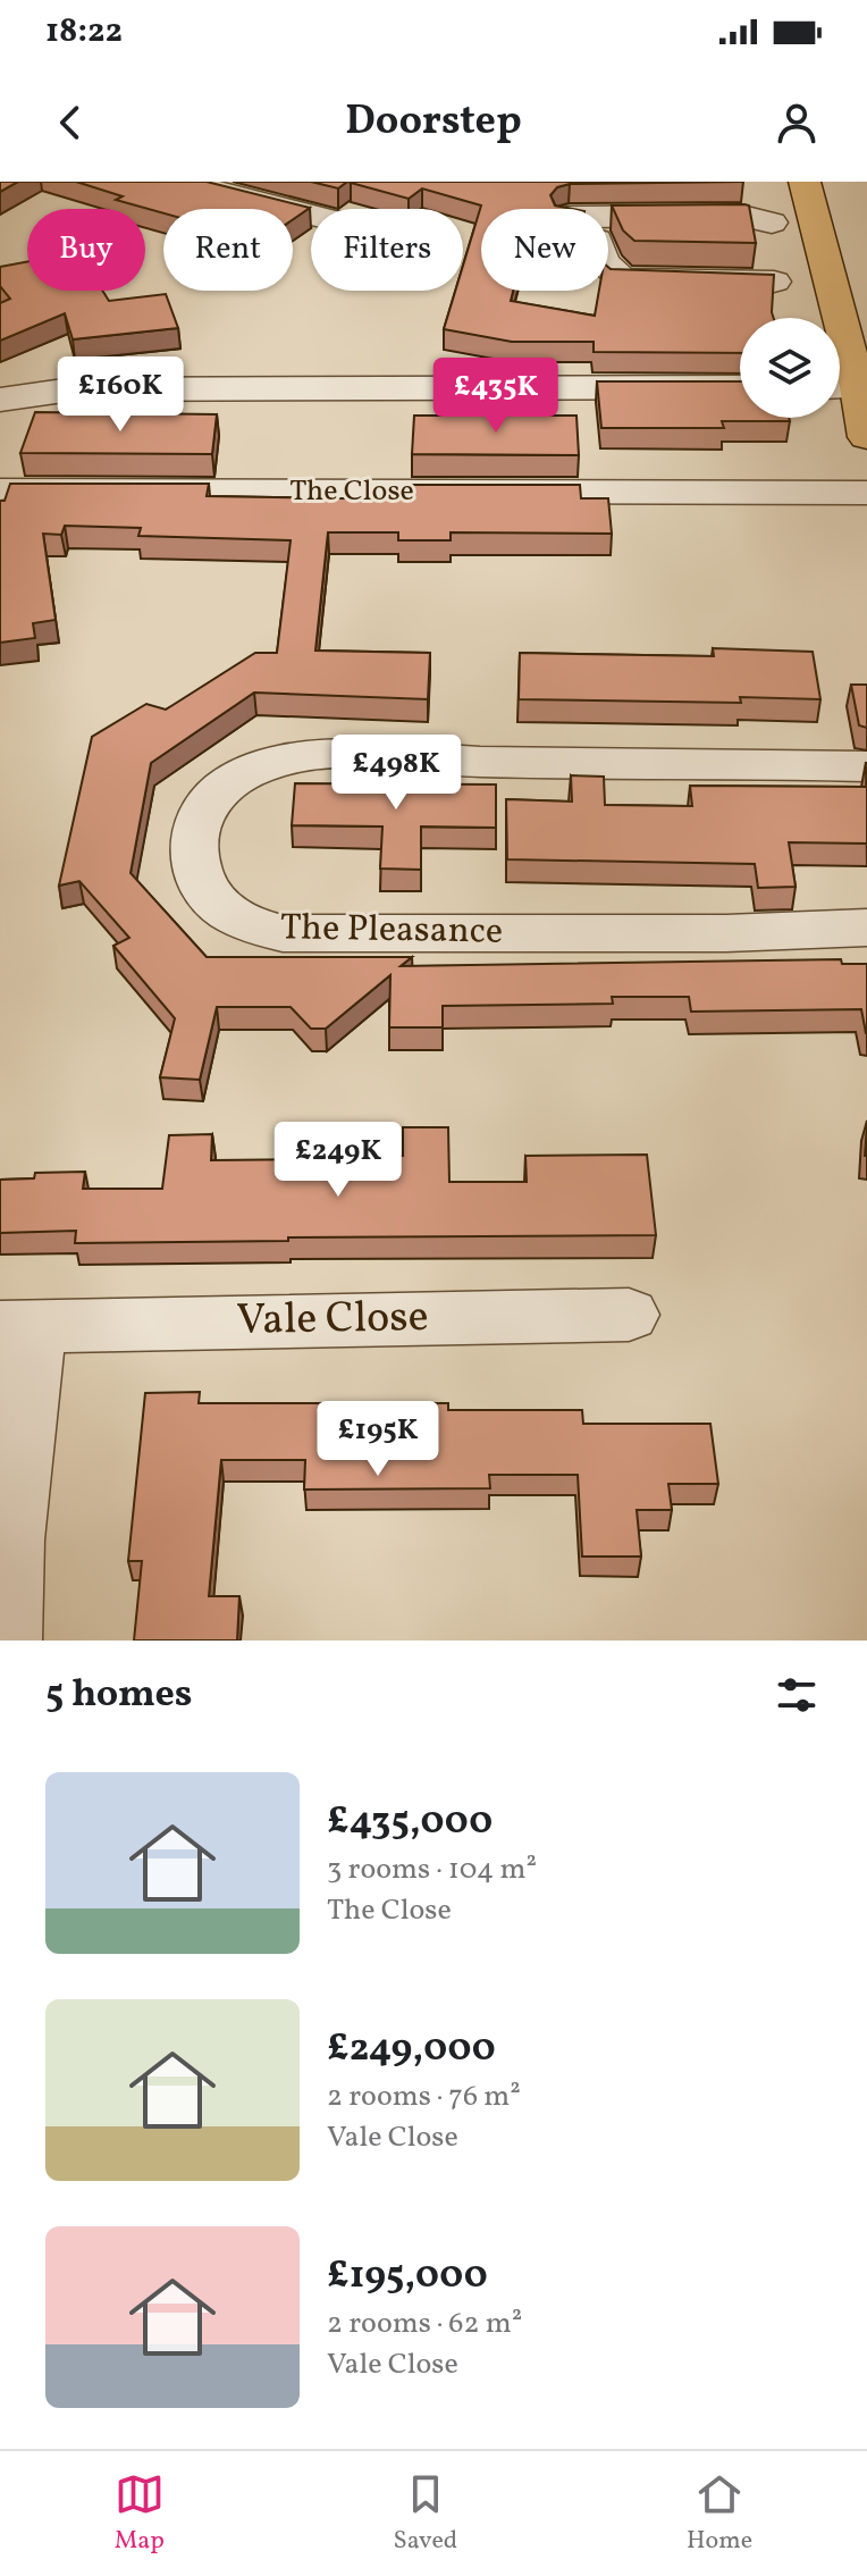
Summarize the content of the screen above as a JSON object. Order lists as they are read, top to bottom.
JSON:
{
  "streets": {
    "street": ["The Close", "The Pleasance", "Vale Close"]
  },
  "page": {
    "status": "18:22",
    "header": "Doorstep",
    "chip": [
      "Buy",
      "Rent",
      "Filters",
      "New"
    ],
    "price": [
      "£160K",
      "£435K",
      "£498K",
      "£249K",
      "£195K"
    ],
    "heading": "5 homes",
    "list": [
      {
        "name": "£435,000",
        "note": "3 rooms · 104 m² · The Close"
      },
      {
        "name": "£249,000",
        "note": "2 rooms · 76 m² · Vale Close"
      },
      {
        "name": "£195,000",
        "note": "2 rooms · 62 m² · Vale Close"
      }
    ],
    "tabs": ["Map", "Saved", "Home"]
  }
}
